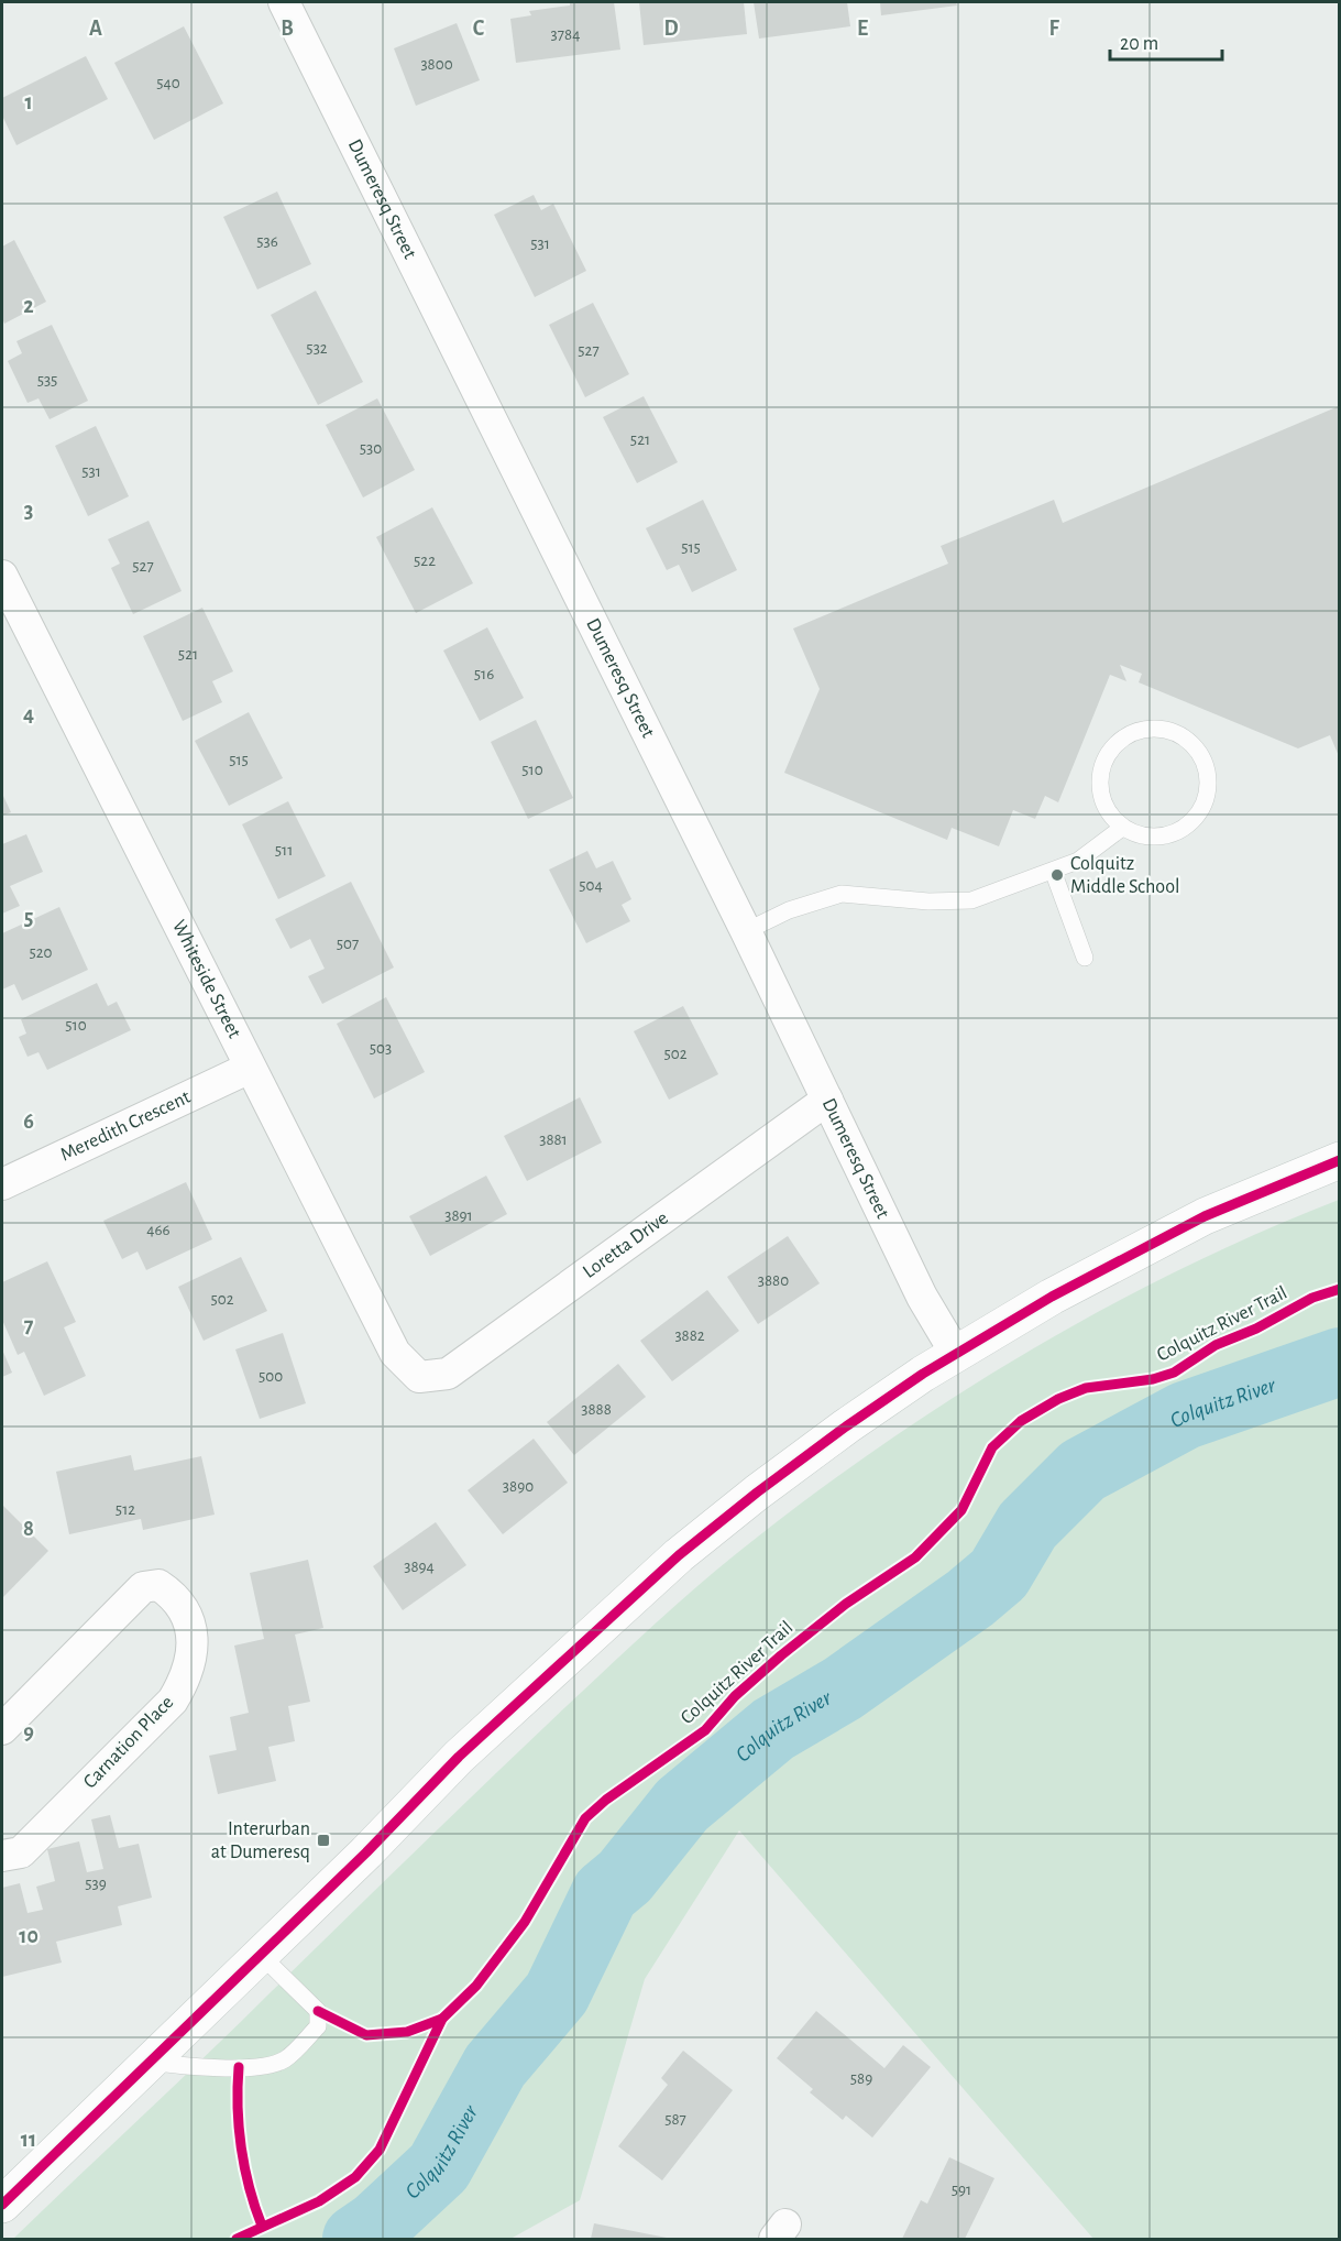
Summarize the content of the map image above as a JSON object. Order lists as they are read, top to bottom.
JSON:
{
  "streets": {
    "street": [
      "Dumeresq Street",
      "Whiteside Street",
      "Meredith Crescent",
      "Loretta Drive",
      "Carnation Place"
    ],
    "cycle path": ["Colquitz River Trail"]
  },
  "crossings": [
    ["Dumeresq Street", "Loretta Drive"],
    ["Whiteside Street", "Meredith Crescent"],
    ["Whiteside Street", "Loretta Drive"]
  ],
  "water": ["Colquitz River"],
  "places": {
    "other": ["Colquitz Middle School"],
    "transit": ["Interurban at Dumeresq"]
  },
  "house_numbers": [
    "3784",
    "3800",
    "540",
    "536",
    "531",
    "532",
    "527",
    "535",
    "521",
    "530",
    "531",
    "515",
    "522",
    "527",
    "521",
    "516",
    "515",
    "510",
    "511",
    "504",
    "507",
    "520",
    "510",
    "503",
    "502",
    "3881",
    "3891",
    "466",
    "3880",
    "502",
    "3882",
    "500",
    "3888",
    "3890",
    "512",
    "3894",
    "539",
    "589",
    "587",
    "591"
  ],
  "scale_bar": "20 m",
  "grid": {
    "columns": [
      "A",
      "B",
      "C",
      "D",
      "E",
      "F"
    ],
    "rows": [
      "1",
      "2",
      "3",
      "4",
      "5",
      "6",
      "7",
      "8",
      "9",
      "10",
      "11"
    ]
  }
}
